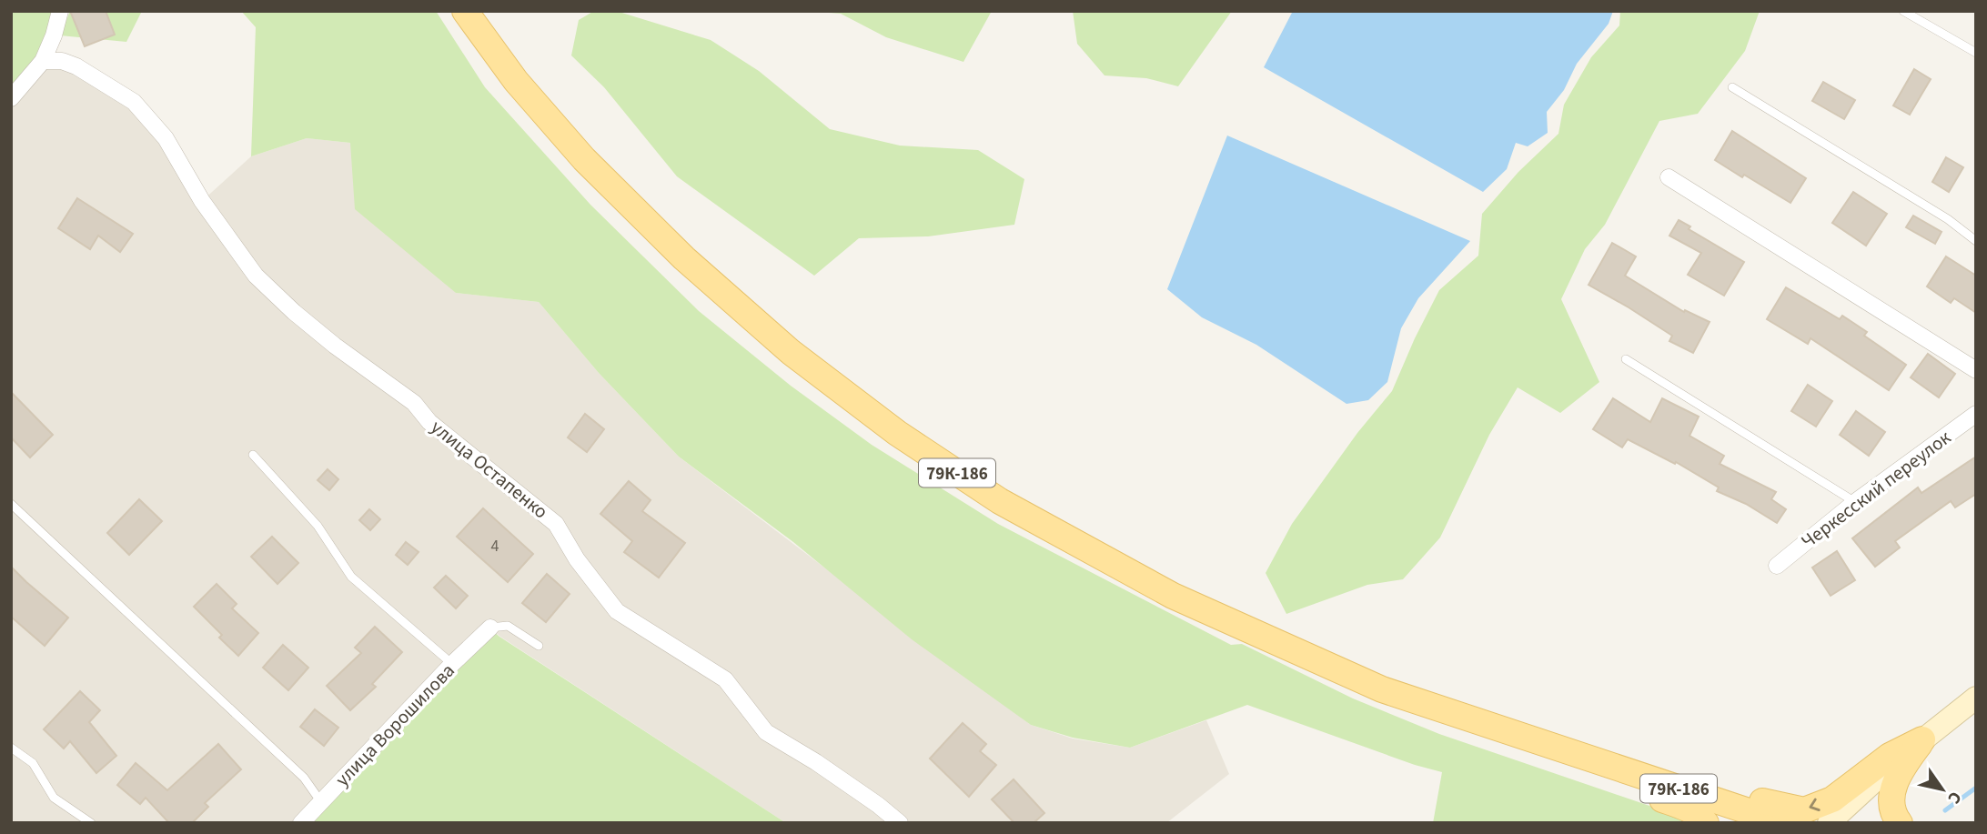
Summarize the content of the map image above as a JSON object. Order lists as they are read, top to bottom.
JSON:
{
  "streets": {
    "main road": ["79К-186"],
    "street": ["улица Остапенко", "Черкесский переулок", "улица Ворошилова"]
  },
  "house_numbers": ["4"],
  "north": "bottom right"
}
